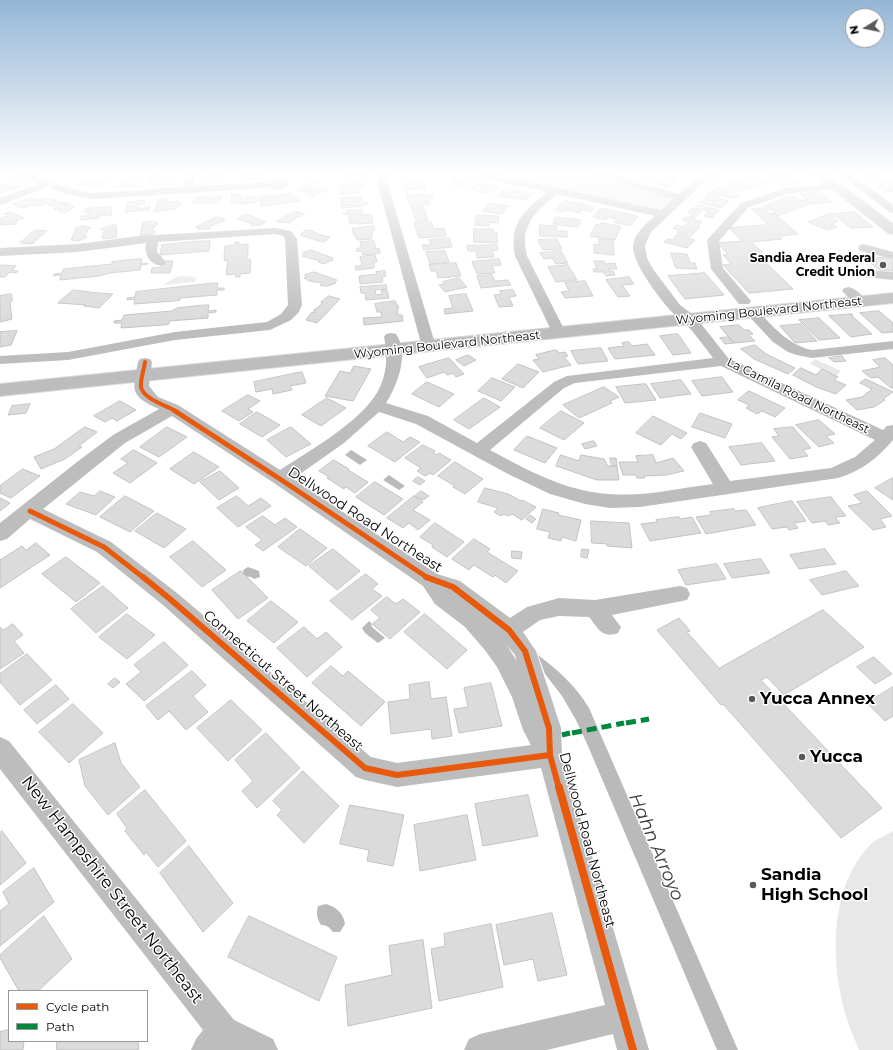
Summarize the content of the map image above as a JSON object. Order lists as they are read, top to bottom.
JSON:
{
  "streets": {
    "main road": ["Wyoming Boulevard Northeast"],
    "street": [
      "La Camila Road Northeast",
      "Dellwood Road Northeast",
      "Connecticut Street Northeast",
      "New Hampshire Street Northeast"
    ]
  },
  "crossings": [
    ["Wyoming Boulevard Northeast", "La Camila Road Northeast"],
    ["Wyoming Boulevard Northeast", "Dellwood Road Northeast"],
    ["Dellwood Road Northeast", "Connecticut Street Northeast"]
  ],
  "water": ["Hahn Arroyo"],
  "places": [
    "Sandia Area Federal Credit Union",
    "Yucca Annex",
    "Yucca",
    "Sandia High School"
  ],
  "legend": ["Cycle path", "Path"],
  "north": "left"
}
